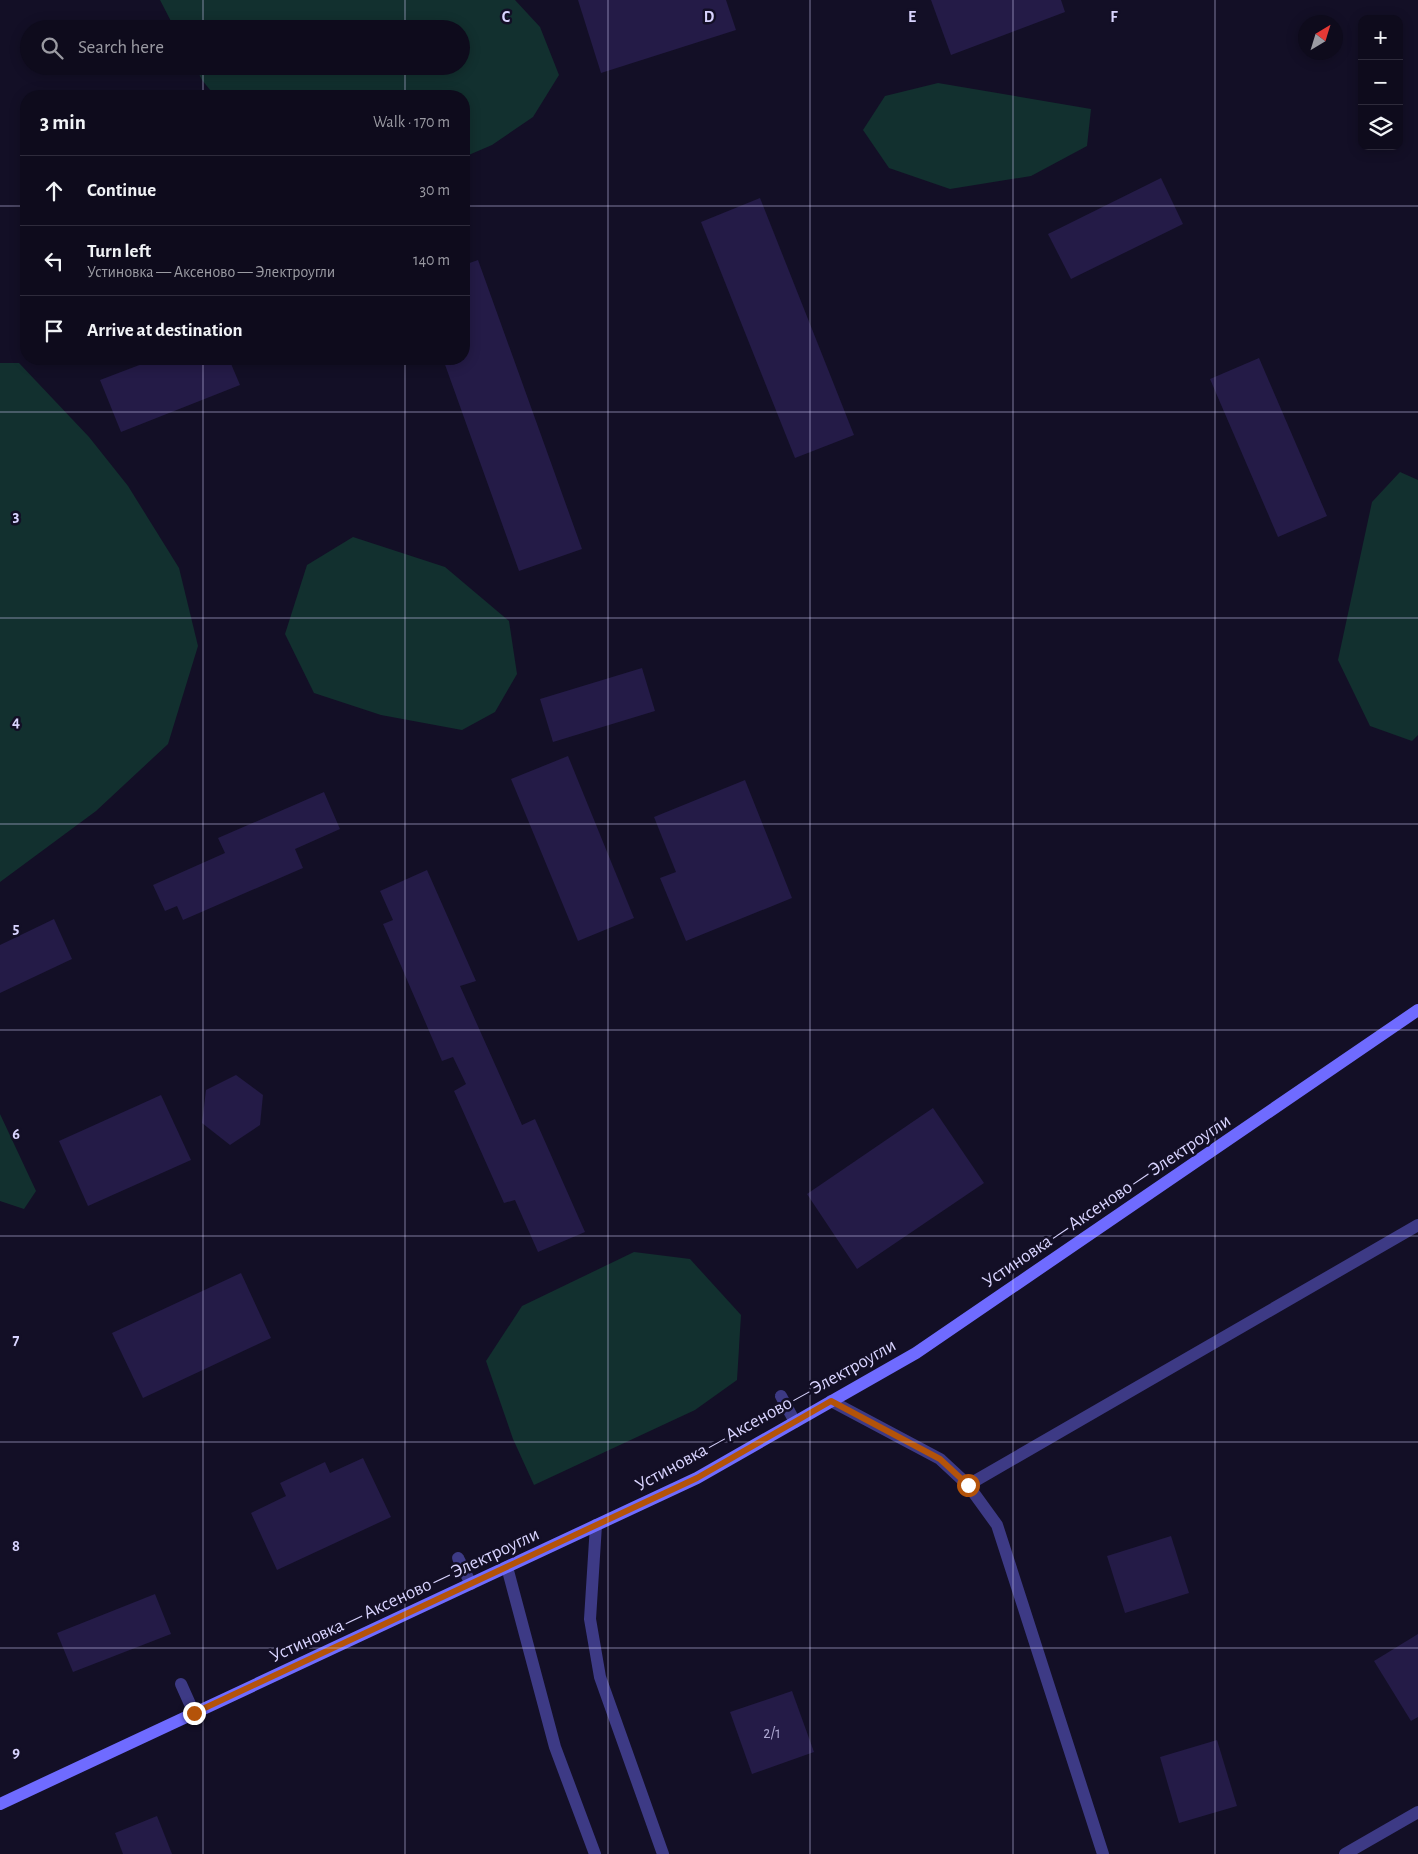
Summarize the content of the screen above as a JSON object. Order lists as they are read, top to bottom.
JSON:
{
  "streets": {
    "main road": ["Устиновка — Аксеново — Электроугли"]
  },
  "house_numbers": ["2/1"],
  "north": "top right",
  "page": {
    "map_buttons": ["+", "−"],
    "search": "Search here",
    "heading": ["3 min", "Walk · 170 m"],
    "list": [
      ["Continue", "30 m"],
      ["Turn left", "Устиновка — Аксеново — Электроугли", "140 m"],
      "Arrive at destination"
    ]
  },
  "grid": {
    "columns": [
      "C",
      "D",
      "E",
      "F"
    ],
    "rows": [
      "3",
      "4",
      "5",
      "6",
      "7",
      "8",
      "9"
    ]
  }
}
